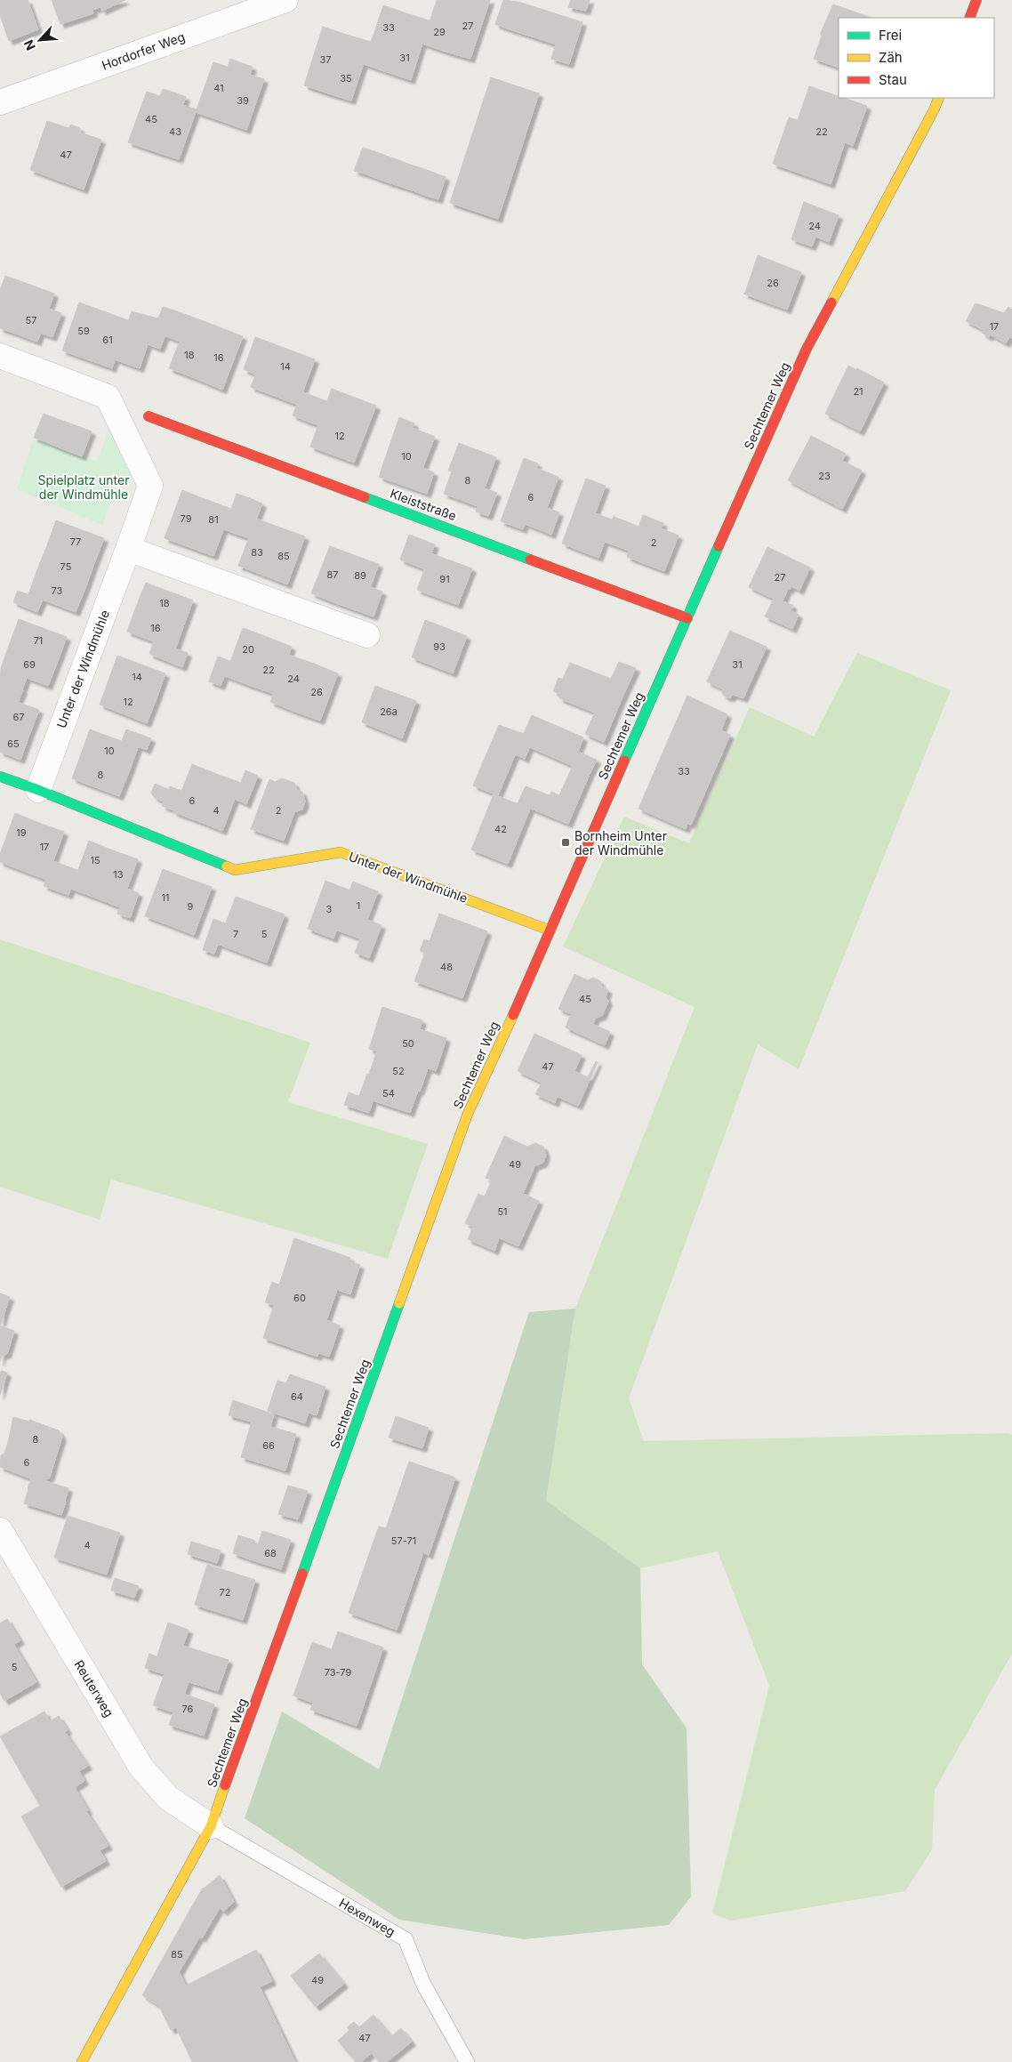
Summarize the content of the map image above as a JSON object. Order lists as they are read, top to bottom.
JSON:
{
  "streets": {
    "street": [
      "Hordorfer Weg",
      "Sechtemer Weg",
      "Kleiststraße",
      "Unter der Windmühle",
      "Reuterweg"
    ],
    "lane": ["Hexenweg"]
  },
  "crossings": [
    ["Sechtemer Weg", "Kleiststraße"],
    ["Sechtemer Weg", "Unter der Windmühle"],
    ["Sechtemer Weg", "Reuterweg"],
    ["Sechtemer Weg", "Hexenweg"],
    ["Reuterweg", "Hexenweg"]
  ],
  "parks": ["Spielplatz unter der Windmühle"],
  "places": {
    "transit": ["Bornheim Unter der Windmühle"]
  },
  "house_numbers": [
    "27",
    "33",
    "29",
    "31",
    "37",
    "35",
    "41",
    "39",
    "45",
    "43",
    "22",
    "47",
    "24",
    "26",
    "57",
    "17",
    "59",
    "61",
    "18",
    "16",
    "14",
    "21",
    "12",
    "10",
    "23",
    "8",
    "6",
    "79",
    "81",
    "77",
    "2",
    "83",
    "85",
    "75",
    "87",
    "89",
    "27",
    "91",
    "73",
    "18",
    "16",
    "71",
    "93",
    "20",
    "69",
    "31",
    "22",
    "14",
    "24",
    "26",
    "12",
    "26a",
    "67",
    "65",
    "10",
    "33",
    "8",
    "6",
    "4",
    "2",
    "42",
    "19",
    "17",
    "15",
    "13",
    "11",
    "1",
    "9",
    "3",
    "7",
    "5",
    "48",
    "45",
    "50",
    "47",
    "52",
    "54",
    "49",
    "51",
    "60",
    "64",
    "8",
    "66",
    "6",
    "57-71",
    "4",
    "68",
    "72",
    "5",
    "73-79",
    "76",
    "85",
    "49",
    "47"
  ],
  "legend": ["Frei", "Zäh", "Stau"],
  "north": "bottom left"
}
